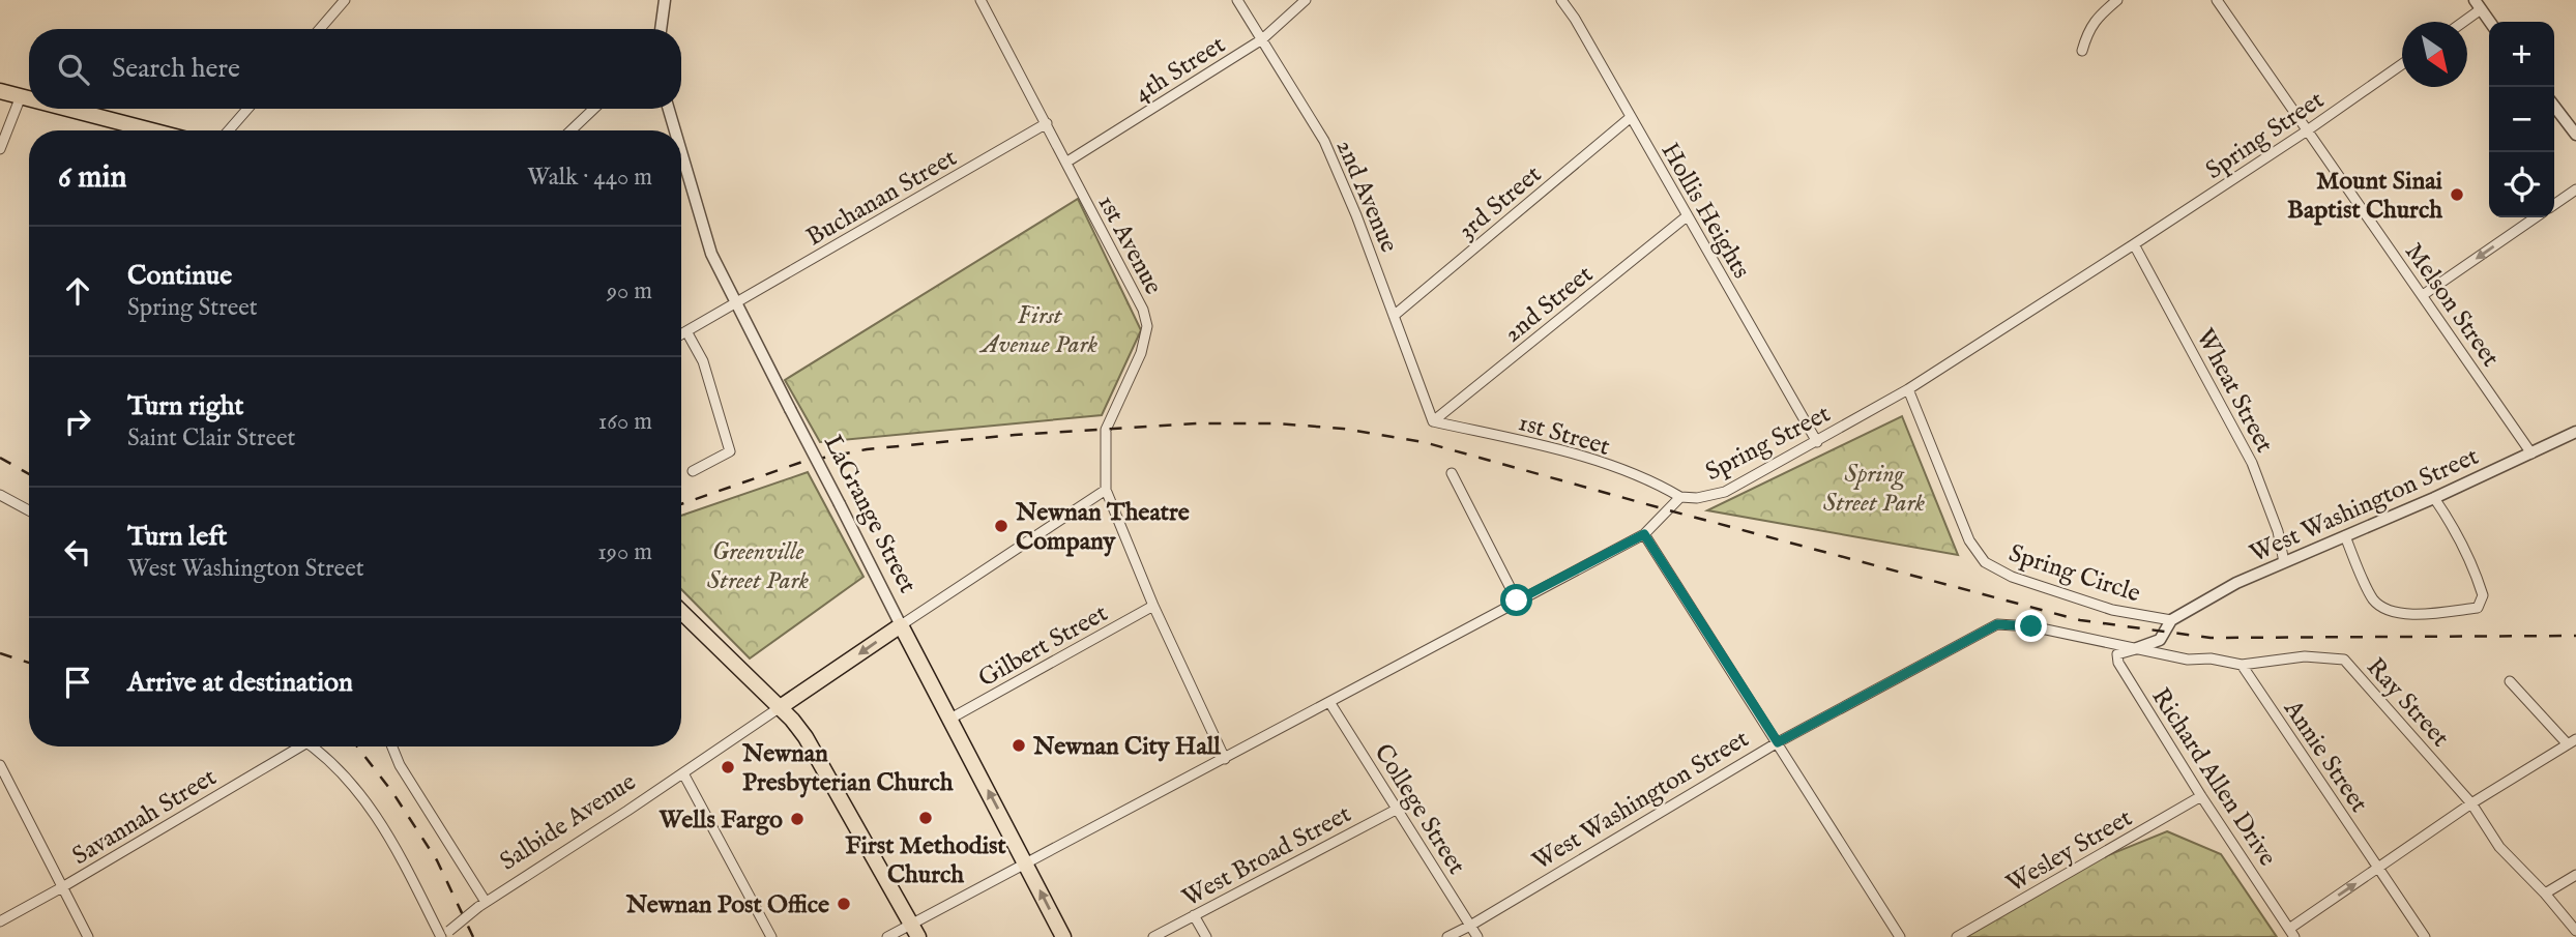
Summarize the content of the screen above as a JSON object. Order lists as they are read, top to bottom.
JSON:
{
  "streets": {
    "main road": ["LaGrange Street", "Salbide Avenue"],
    "street": [
      "4th Street",
      "Spring Street",
      "2nd Avenue",
      "Buchanan Street",
      "3rd Street",
      "Hollis Heights",
      "1st Avenue",
      "2nd Street",
      "Melson Street",
      "Wheat Street",
      "1st Street",
      "West Washington Street",
      "Spring Circle",
      "Gilbert Street",
      "Ray Street",
      "Annie Street",
      "Richard Allen Drive",
      "College Street",
      "Savannah Street",
      "Wesley Street",
      "West Broad Street"
    ]
  },
  "crossings": [
    ["4th Street", "2nd Avenue"],
    ["4th Street", "1st Avenue"],
    ["Spring Street", "Hollis Heights"],
    ["Spring Street", "1st Avenue"],
    ["Spring Street", "Melson Street"],
    ["Spring Street", "Wheat Street"],
    ["Spring Street", "1st Street"],
    ["Spring Street", "LaGrange Street"],
    ["Spring Street", "Spring Circle"],
    ["Spring Street", "College Street"],
    ["2nd Avenue", "3rd Street"],
    ["2nd Avenue", "2nd Street"],
    ["2nd Avenue", "1st Street"],
    ["Buchanan Street", "1st Avenue"],
    ["Buchanan Street", "LaGrange Street"],
    ["3rd Street", "Hollis Heights"],
    ["Hollis Heights", "2nd Street"],
    ["1st Avenue", "Gilbert Street"],
    ["2nd Street", "1st Street"],
    ["Melson Street", "West Washington Street"],
    ["Wheat Street", "West Washington Street"],
    ["West Washington Street", "Spring Circle"],
    ["West Washington Street", "Ray Street"],
    ["West Washington Street", "Richard Allen Drive"],
    ["West Washington Street", "College Street"],
    ["LaGrange Street", "Gilbert Street"],
    ["LaGrange Street", "Salbide Avenue"],
    ["Ray Street", "Annie Street"],
    ["Ray Street", "Richard Allen Drive"],
    ["Richard Allen Drive", "Wesley Street"],
    ["College Street", "West Broad Street"]
  ],
  "parks": ["First Avenue Park", "Spring Street Park", "Greenville Street Park"],
  "places": [
    "Mount Sinai Baptist Church",
    "Newnan Theatre Company",
    "Newnan City Hall",
    "Newnan Presbyterian Church",
    "First Methodist Church",
    "Wells Fargo",
    "Newnan Post Office"
  ],
  "north": "bottom right",
  "page": {
    "map_buttons": ["+", "−"],
    "search": "Search here",
    "heading": ["6 min", "Walk · 440 m"],
    "list": [
      ["Continue", "Spring Street", "90 m"],
      ["Turn right", "Saint Clair Street", "160 m"],
      ["Turn left", "West Washington Street", "190 m"],
      "Arrive at destination"
    ]
  }
}
